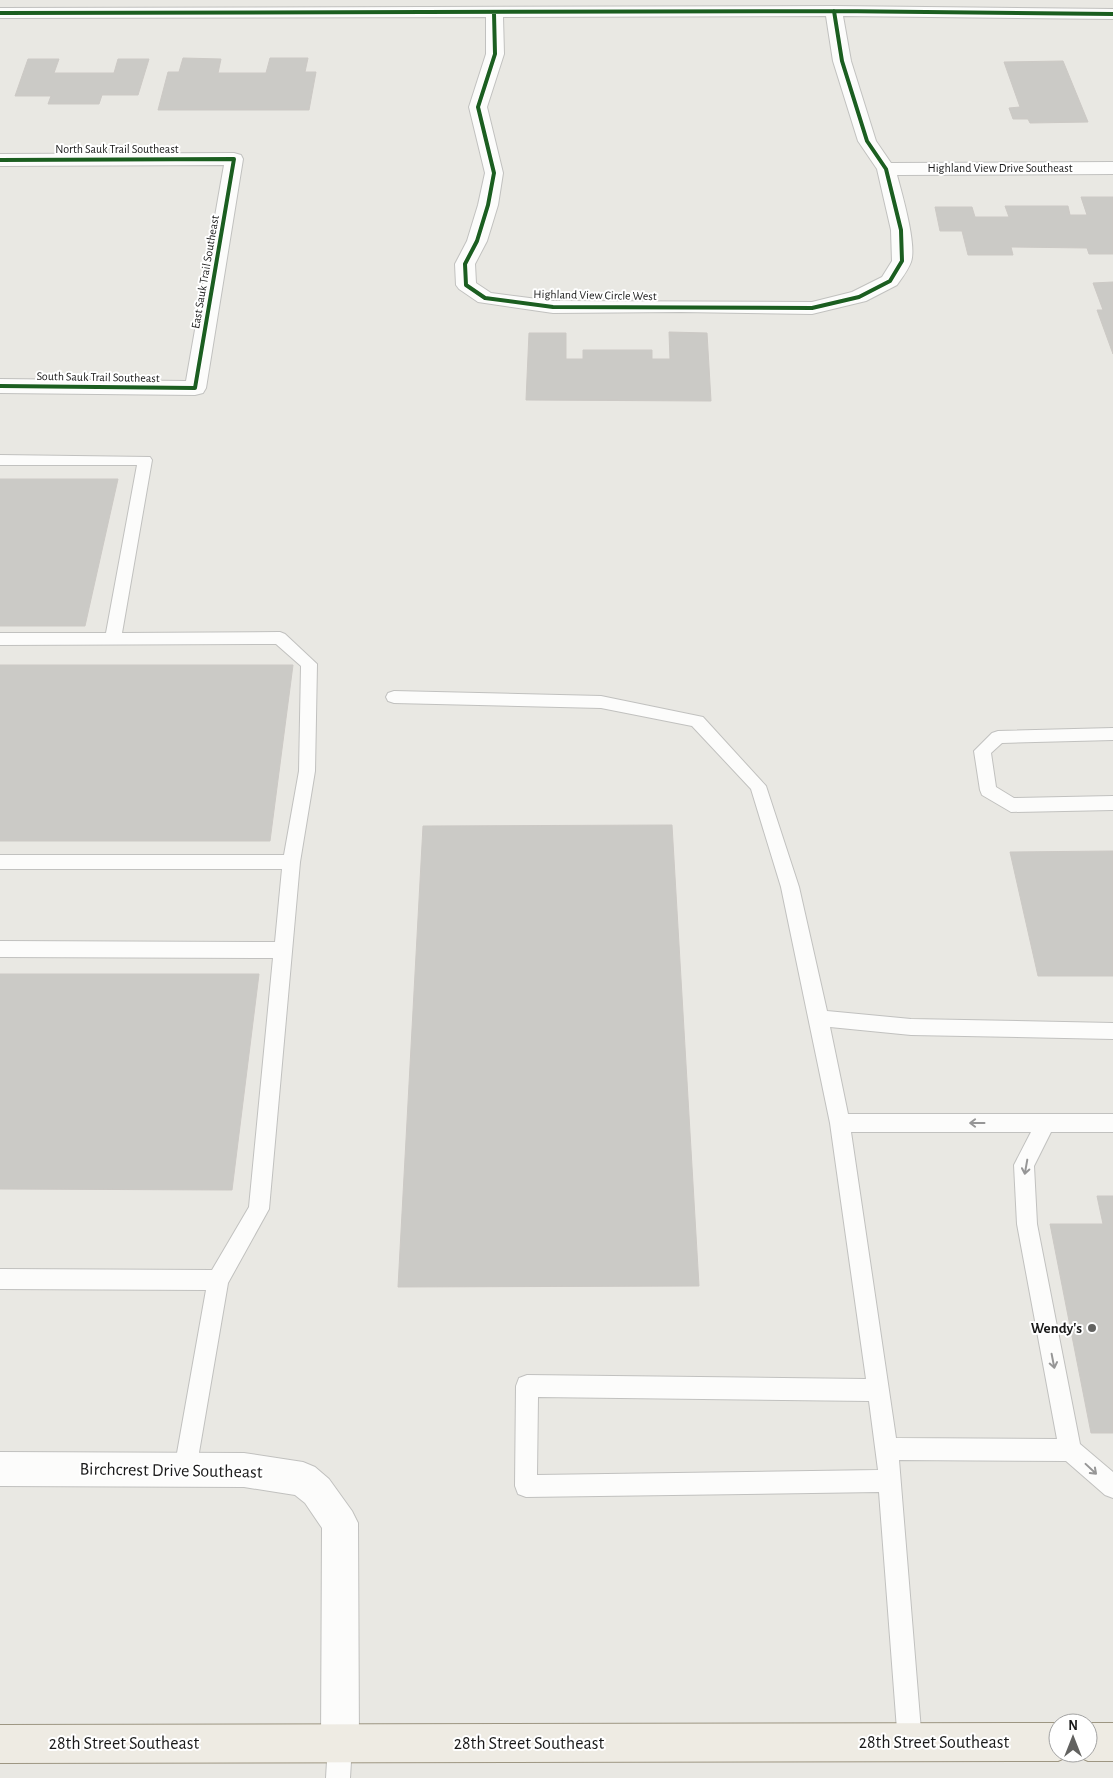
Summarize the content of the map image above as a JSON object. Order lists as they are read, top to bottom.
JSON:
{
  "streets": {
    "main road": ["28th Street Southeast"],
    "street": [
      "North Sauk Trail Southeast",
      "Highland View Drive Southeast",
      "East Sauk Trail Southeast",
      "Highland View Circle West",
      "South Sauk Trail Southeast",
      "Birchcrest Drive Southeast"
    ]
  },
  "crossings": [
    ["North Sauk Trail Southeast", "East Sauk Trail Southeast"],
    ["Highland View Drive Southeast", "Highland View Circle West"],
    ["East Sauk Trail Southeast", "South Sauk Trail Southeast"],
    ["Birchcrest Drive Southeast", "28th Street Southeast"]
  ],
  "places": ["Wendy's"],
  "north": "top"
}
